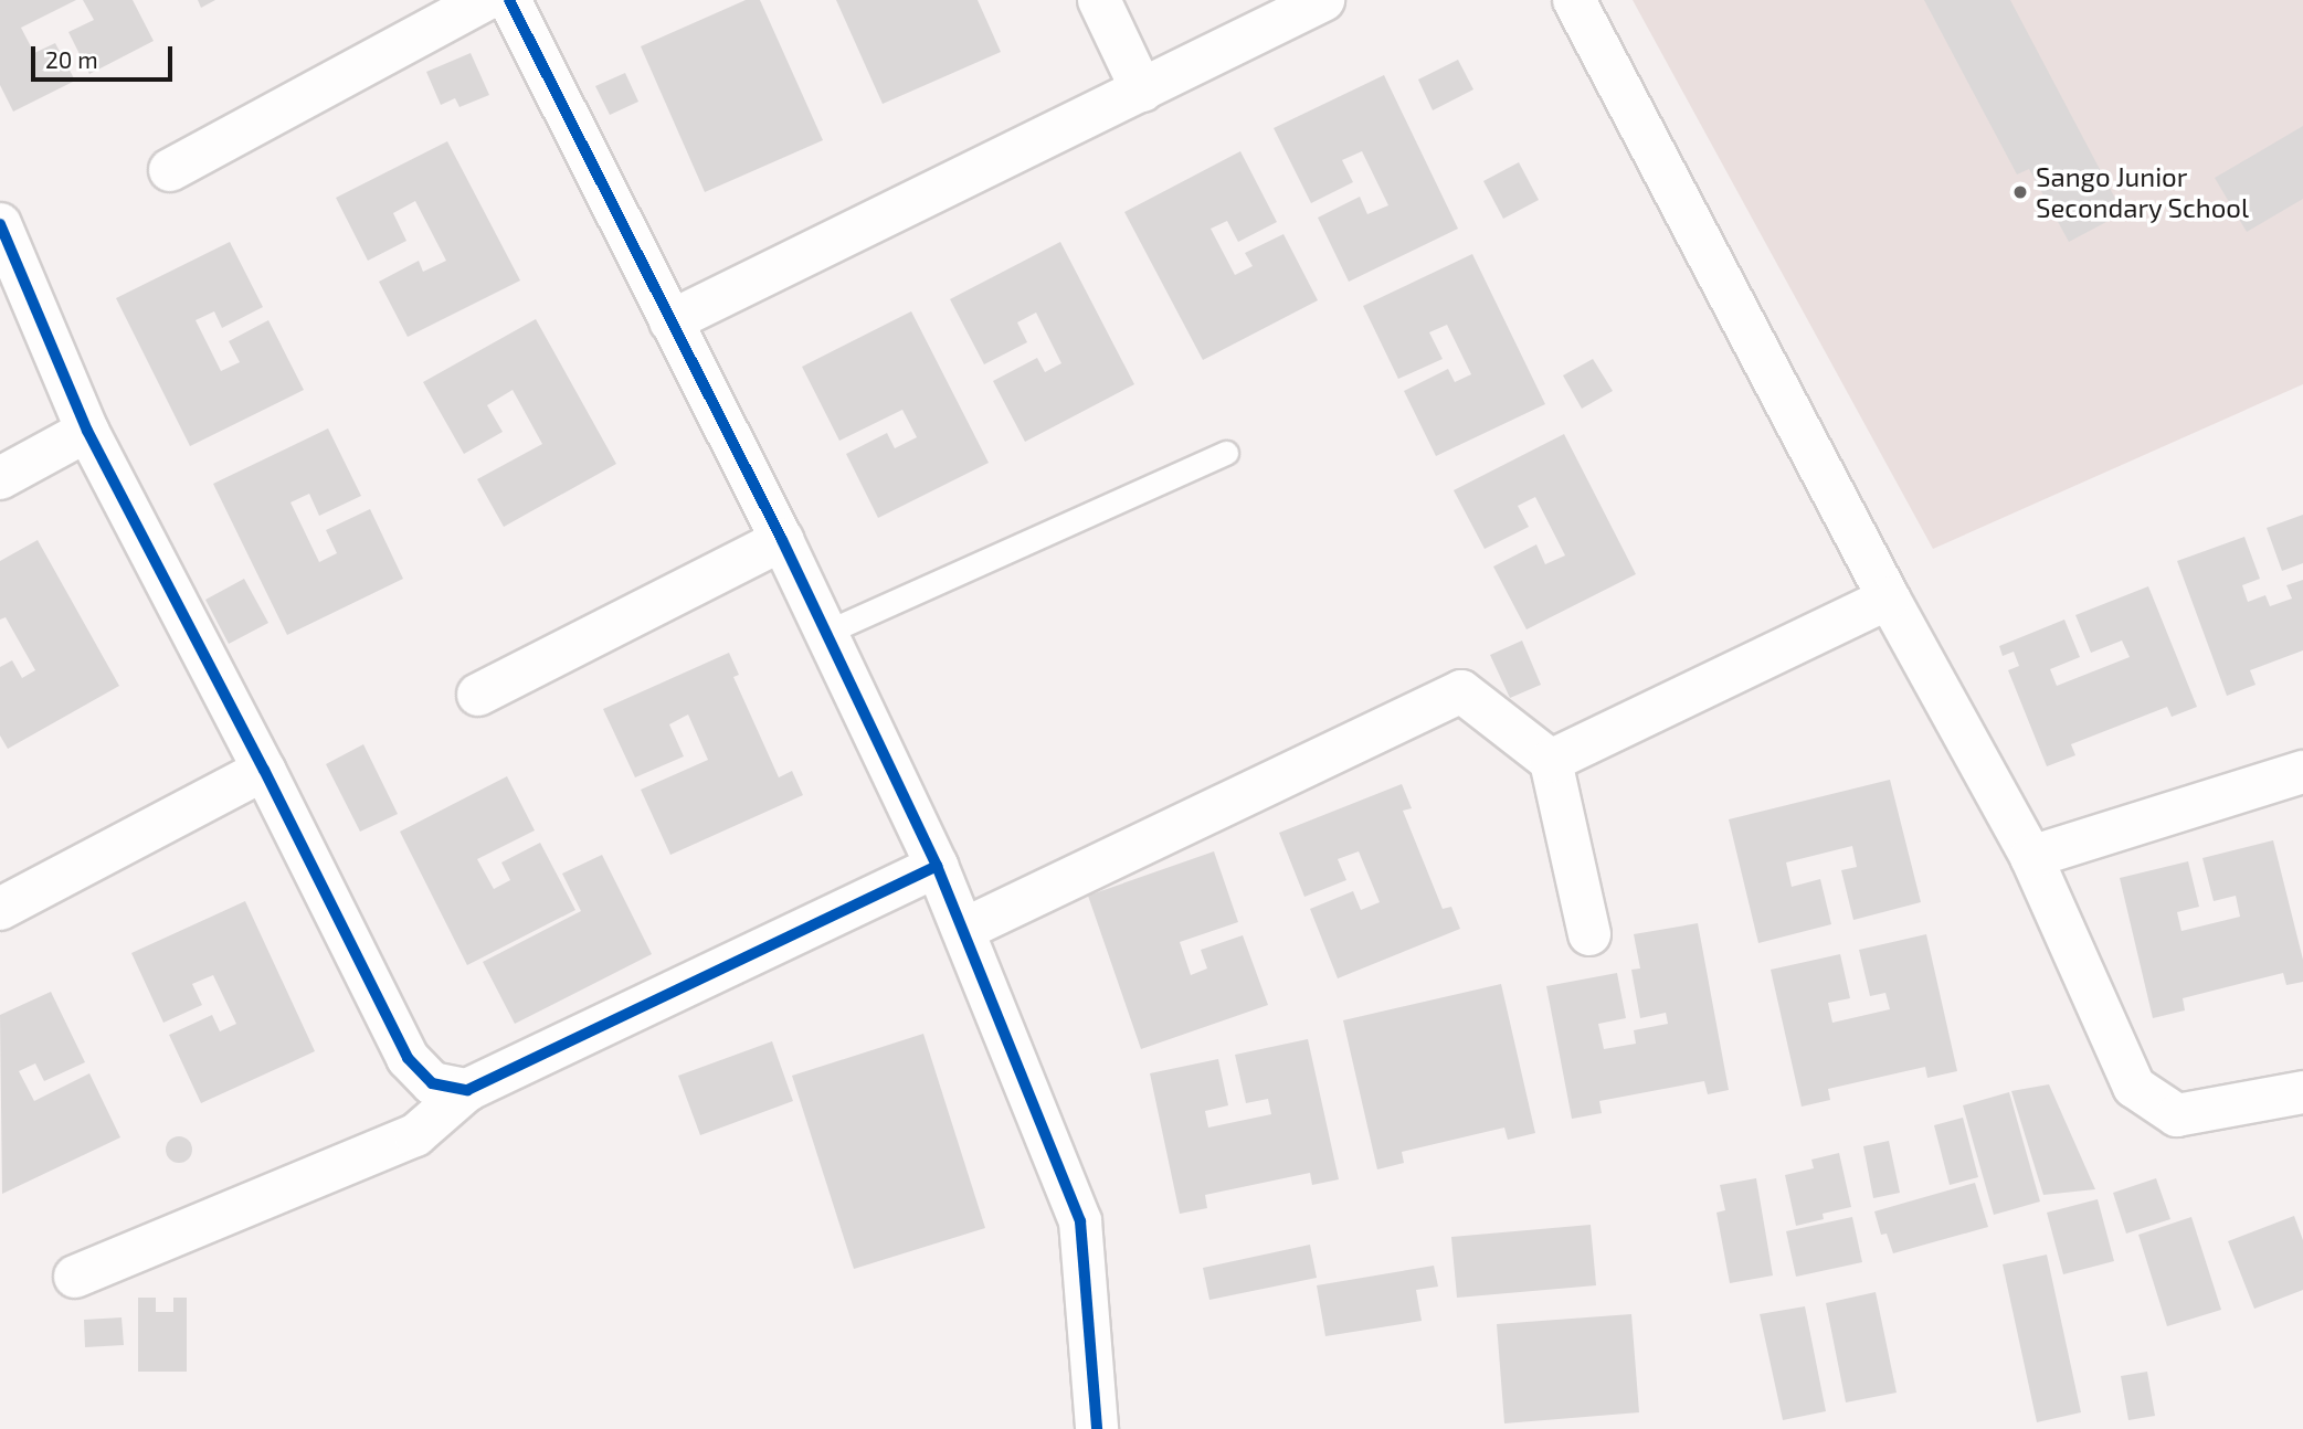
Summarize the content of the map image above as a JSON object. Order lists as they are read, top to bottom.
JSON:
{
  "places": ["Sango Junior Secondary School"],
  "scale_bar": "20 m"
}
